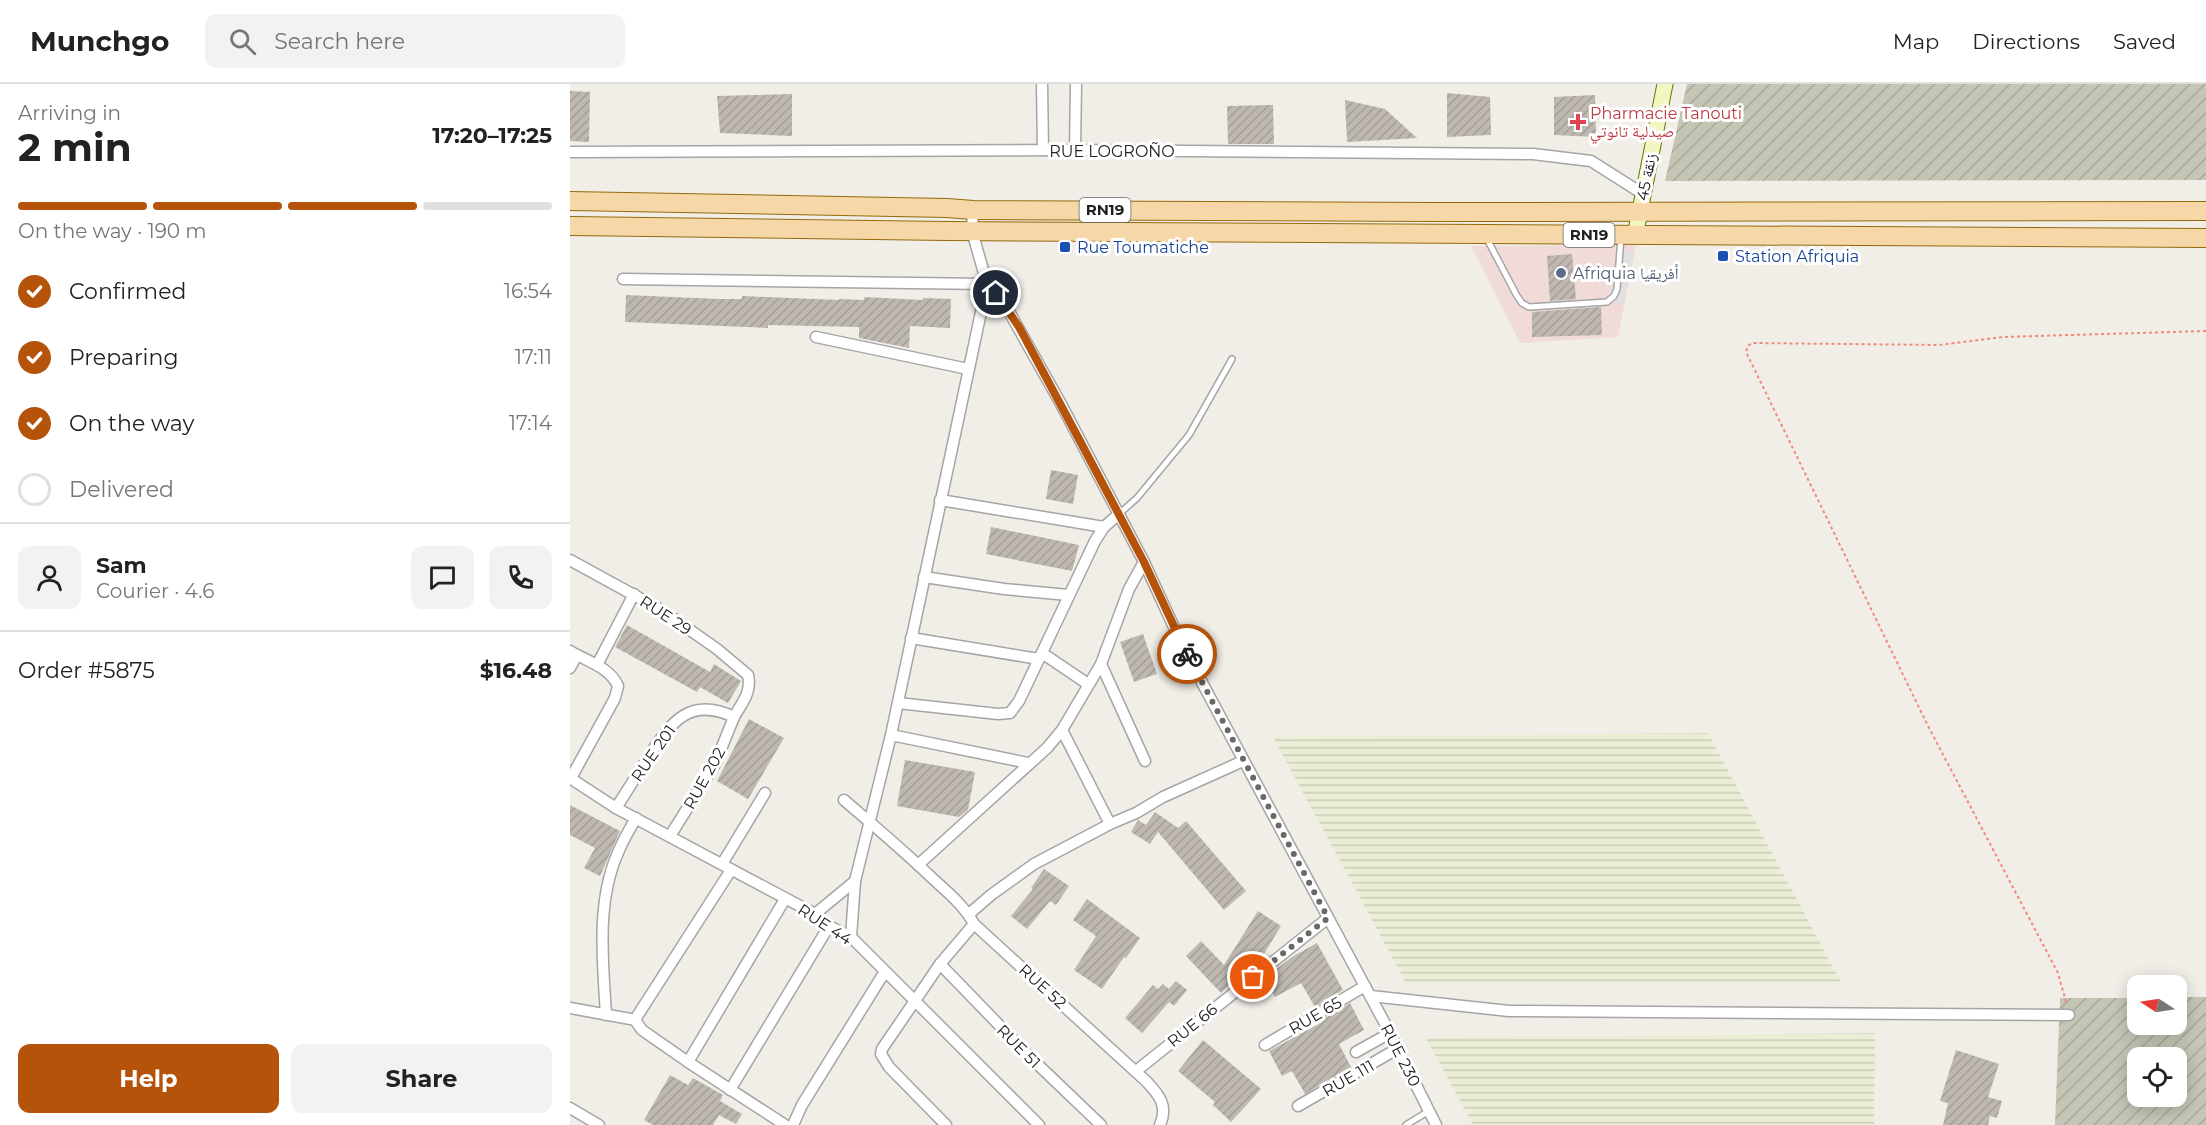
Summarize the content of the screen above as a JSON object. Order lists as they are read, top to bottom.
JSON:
{
  "streets": {
    "main road": ["RN19"],
    "street": [
      "RUE LOGROÑO",
      "زنقة 45",
      "RUE 29",
      "RUE 201",
      "RUE 202",
      "RUE 44",
      "RUE 52",
      "RUE 65",
      "RUE 66",
      "RUE 51",
      "RUE 230",
      "RUE 111"
    ]
  },
  "crossings": [
    ["RUE LOGROÑO", "زنقة 45"],
    ["RUE LOGROÑO", "RN19"],
    ["زنقة 45", "RN19"],
    ["RUE 29", "RUE 201"],
    ["RUE 29", "RUE 202"],
    ["RUE 201", "RUE 202"],
    ["RUE 201", "RUE 44"],
    ["RUE 202", "RUE 44"],
    ["RUE 52", "RUE 66"],
    ["RUE 65", "RUE 230"],
    ["RUE 66", "RUE 230"],
    ["RUE 230", "RUE 111"]
  ],
  "places": {
    "health": ["Pharmacie Tanouti صيدلية تانوتي"],
    "transit": ["Rue Toumatiche", "Station Afriquia"],
    "other": ["Afriquia أفريقيا"]
  },
  "north": "left",
  "page": {
    "header": "Munchgo",
    "search": "Search here",
    "nav": ["Map", "Directions", "Saved"],
    "heading": ["2 min", "Arriving in", "17:20–17:25"],
    "panel": [
      "Sam",
      "Courier · 4.6",
      "Order #5875",
      "$16.48"
    ],
    "bar": "On the way · 190 m",
    "list": [
      ["Confirmed", "16:54"],
      ["Preparing", "17:11"],
      ["On the way", "17:14"],
      "Delivered"
    ],
    "buttons": ["Help", "Share"]
  }
}
